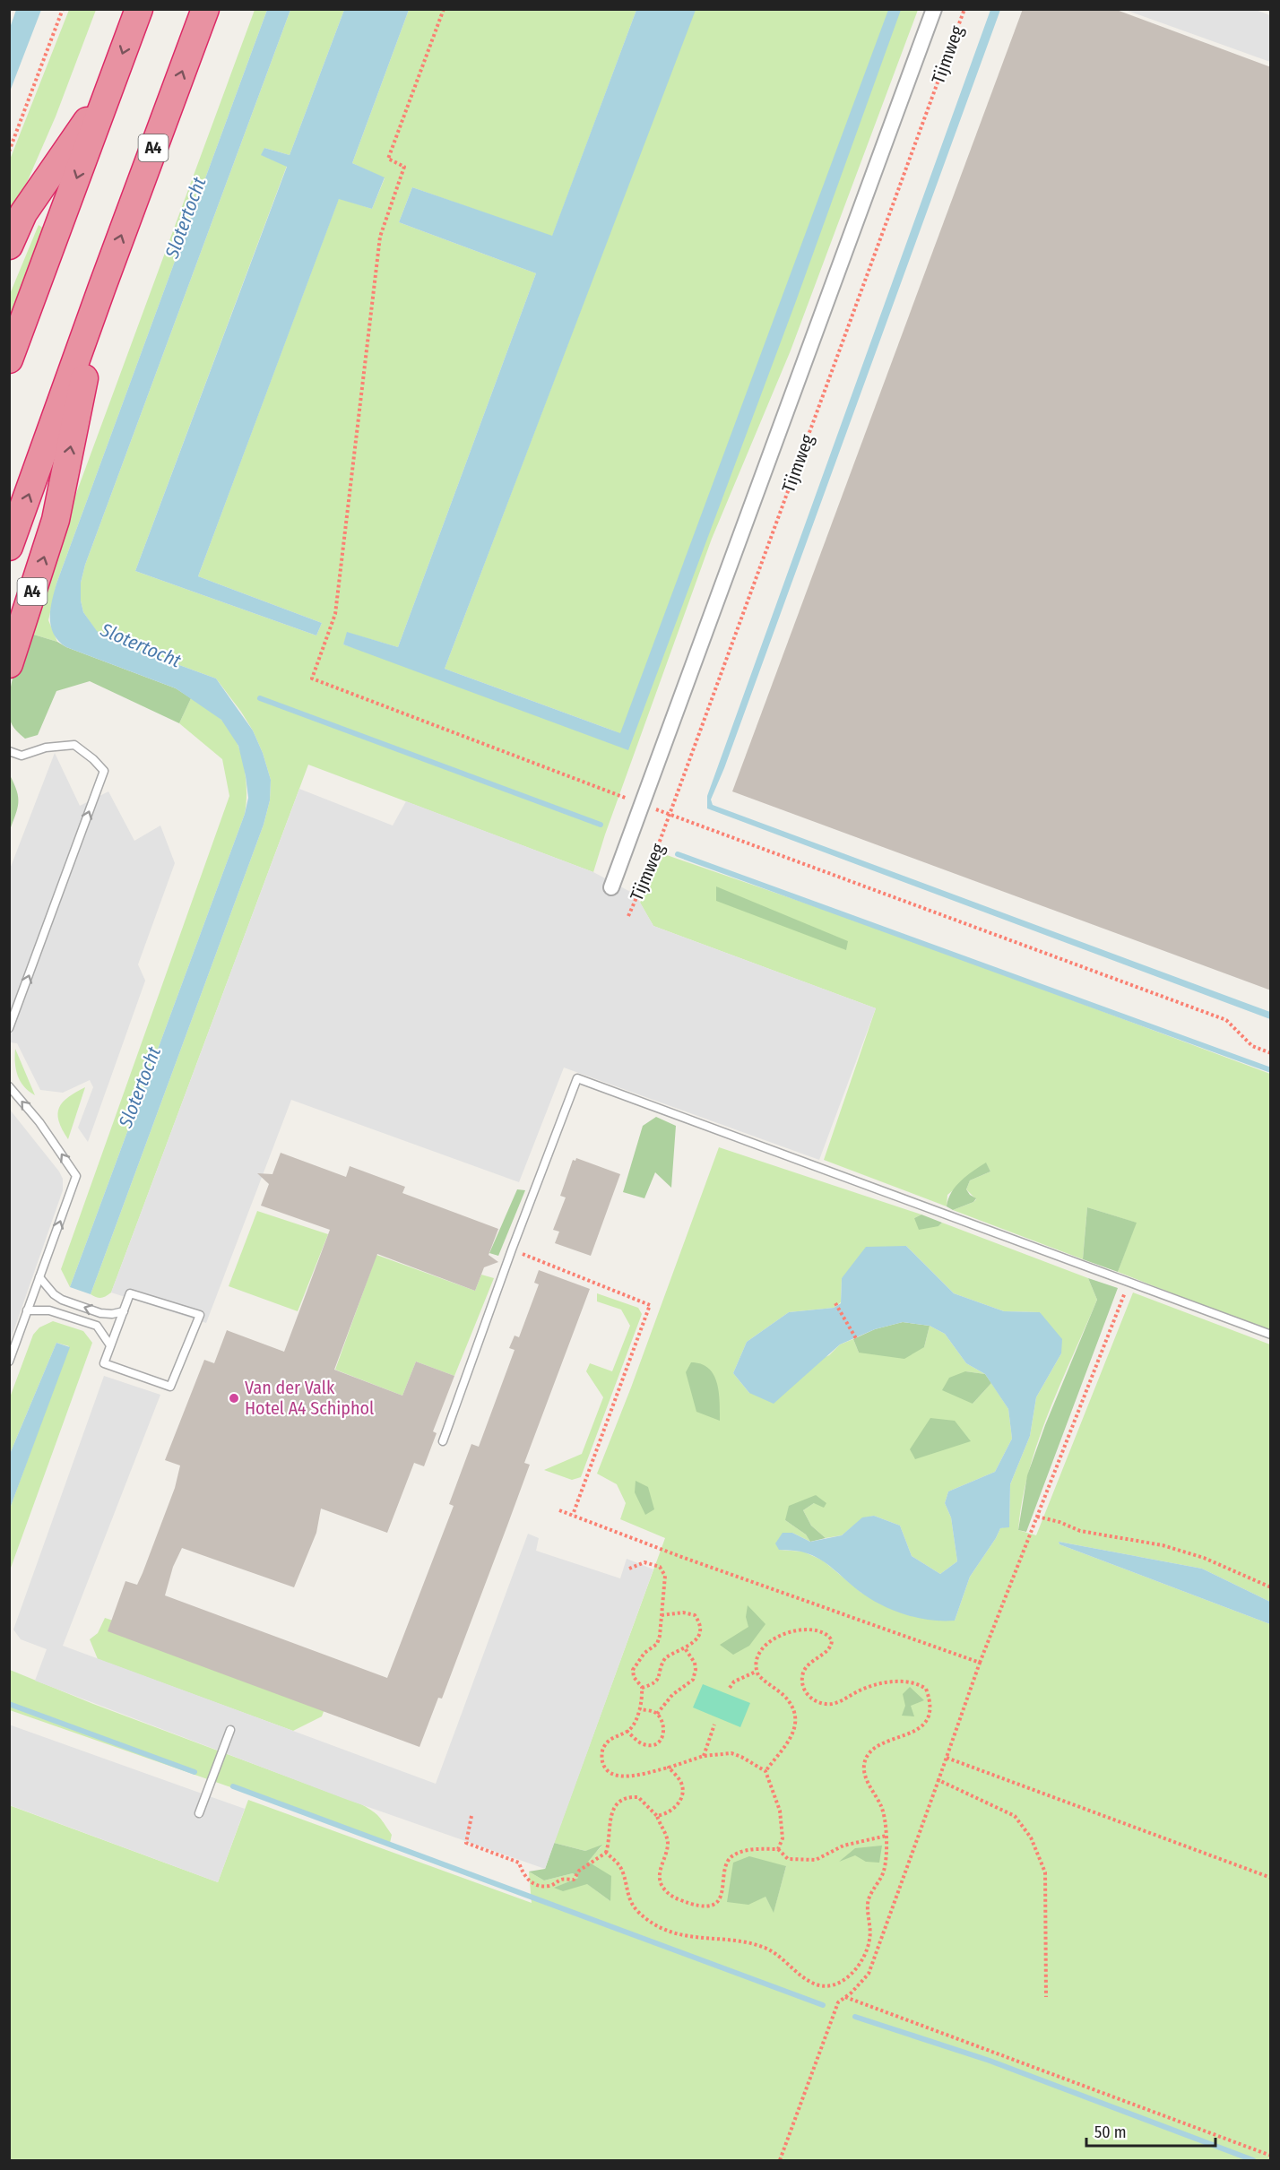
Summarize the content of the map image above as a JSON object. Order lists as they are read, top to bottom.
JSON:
{
  "streets": {
    "highway": ["A4"],
    "street": ["Tijmweg"]
  },
  "water": ["Slotertocht"],
  "places": ["Van der Valk Hotel A4 Schiphol"],
  "scale_bar": "50 m"
}
